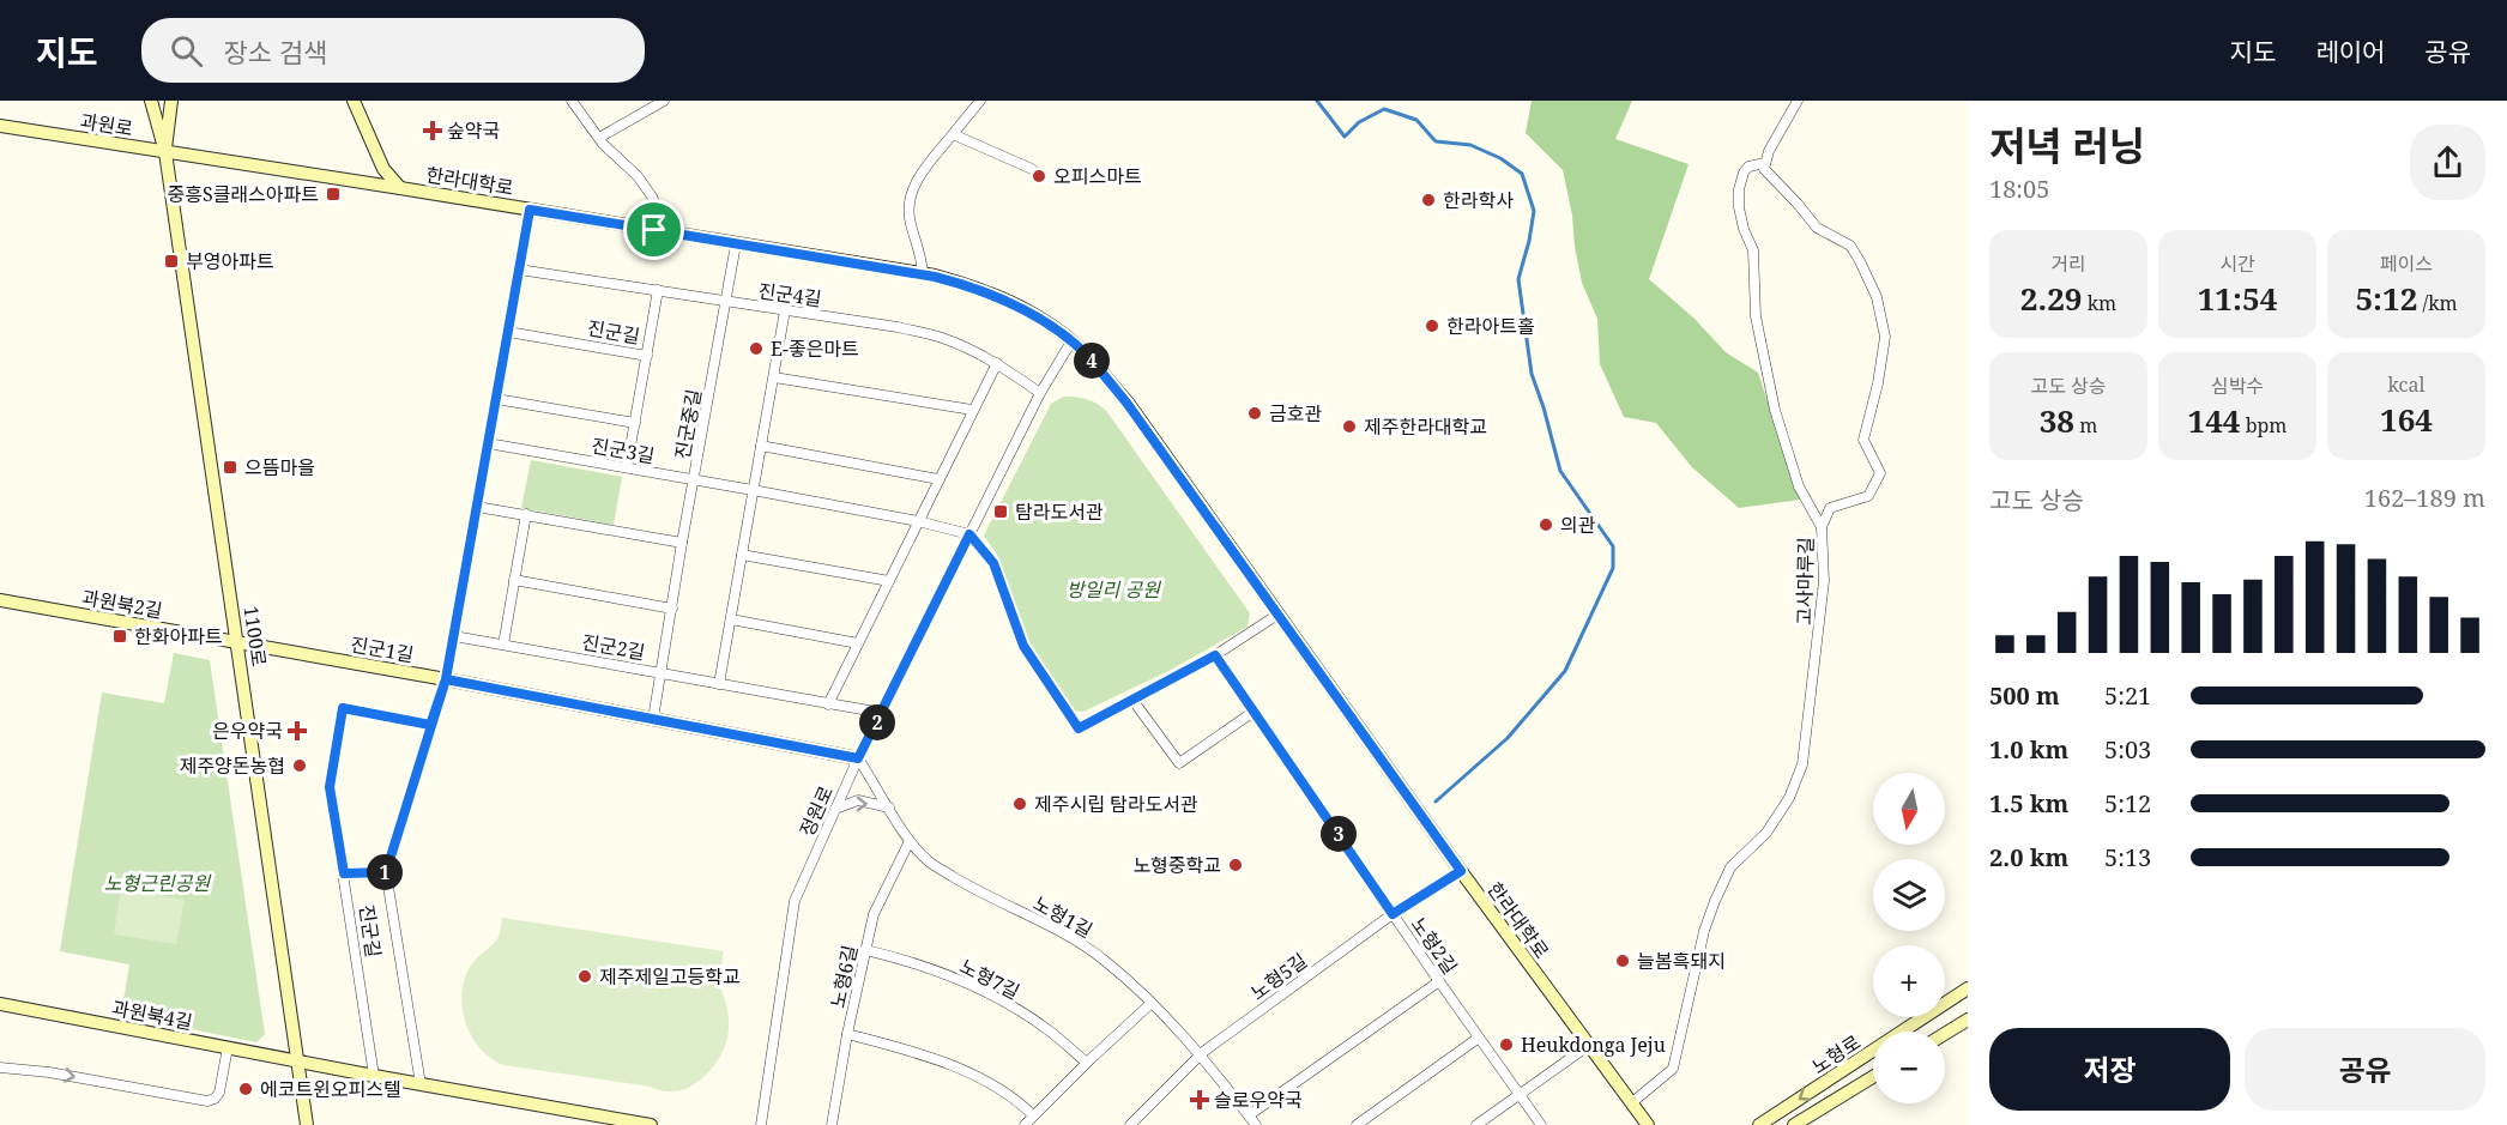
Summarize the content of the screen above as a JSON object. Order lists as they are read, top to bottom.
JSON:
{
  "streets": {
    "main road": [
      "과원로",
      "한라대학로",
      "과원북2길",
      "1100로",
      "진군1길",
      "과원북4길",
      "노형로"
    ],
    "street": [
      "진군4길",
      "진군길",
      "진군중길",
      "진군3길",
      "고사마루길",
      "진군2길",
      "정원로",
      "노형1길",
      "노형2길",
      "노형6길",
      "노형5길",
      "노형7길"
    ]
  },
  "crossings": [
    ["과원로", "한라대학로"],
    ["과원로", "1100로"],
    ["한라대학로", "진군길"],
    ["한라대학로", "진군중길"],
    ["한라대학로", "고사마루길"],
    ["한라대학로", "1100로"],
    ["한라대학로", "정원로"],
    ["한라대학로", "노형5길"],
    ["진군4길", "진군길"],
    ["진군4길", "진군중길"],
    ["진군4길", "정원로"],
    ["진군길", "진군3길"],
    ["진군길", "진군2길"],
    ["진군길", "진군1길"],
    ["진군중길", "진군3길"],
    ["진군중길", "진군2길"],
    ["진군중길", "진군1길"],
    ["진군3길", "정원로"],
    ["과원북2길", "1100로"],
    ["과원북2길", "진군1길"],
    ["1100로", "진군1길"],
    ["1100로", "과원북4길"],
    ["진군2길", "정원로"],
    ["진군1길", "정원로"],
    ["진군1길", "노형1길"],
    ["정원로", "노형1길"],
    ["노형1길", "노형6길"],
    ["노형1길", "노형5길"],
    ["노형2길", "노형5길"],
    ["노형6길", "노형7길"]
  ],
  "parks": ["방일리 공원", "노형근린공원"],
  "places": {
    "health": ["숲약국", "은우약국", "슬로우약국"],
    "other": [
      "오피스마트",
      "한라학사",
      "한라아트홀",
      "E-좋은마트",
      "금호관",
      "제주한라대학교",
      "의관",
      "제주양돈농협",
      "제주시립 탐라도서관",
      "노형중학교",
      "늘봄흑돼지",
      "제주제일고등학교",
      "Heukdonga Jeju",
      "에코트윈오피스텔"
    ],
    "transit": [
      "중흥S클래스아파트",
      "부영아파트",
      "으뜸마을",
      "탐라도서관",
      "한화아파트"
    ]
  },
  "north": "bottom",
  "page": {
    "header": "지도",
    "search": "장소 검색",
    "nav": ["지도", "레이어", "공유"],
    "heading": ["저녁 러닝", "18:05"],
    "stats": [
      ["거리", "2.29 km"],
      ["시간", "11:54"],
      ["페이스", "5:12 /km"],
      ["고도 상승", "38 m"],
      ["심박수", "144 bpm"],
      ["kcal", "164"]
    ],
    "pins": [
      "4",
      "2",
      "3",
      "1"
    ],
    "chart": ["고도 상승", "162–189 m"],
    "list": [
      {
        "name": "500 m",
        "note": "5:21"
      },
      {
        "name": "1.0 km",
        "note": "5:03"
      },
      {
        "name": "1.5 km",
        "note": "5:12"
      },
      {
        "name": "2.0 km",
        "note": "5:13"
      }
    ],
    "map_buttons": ["+", "−"],
    "buttons": ["저장", "공유"]
  }
}
